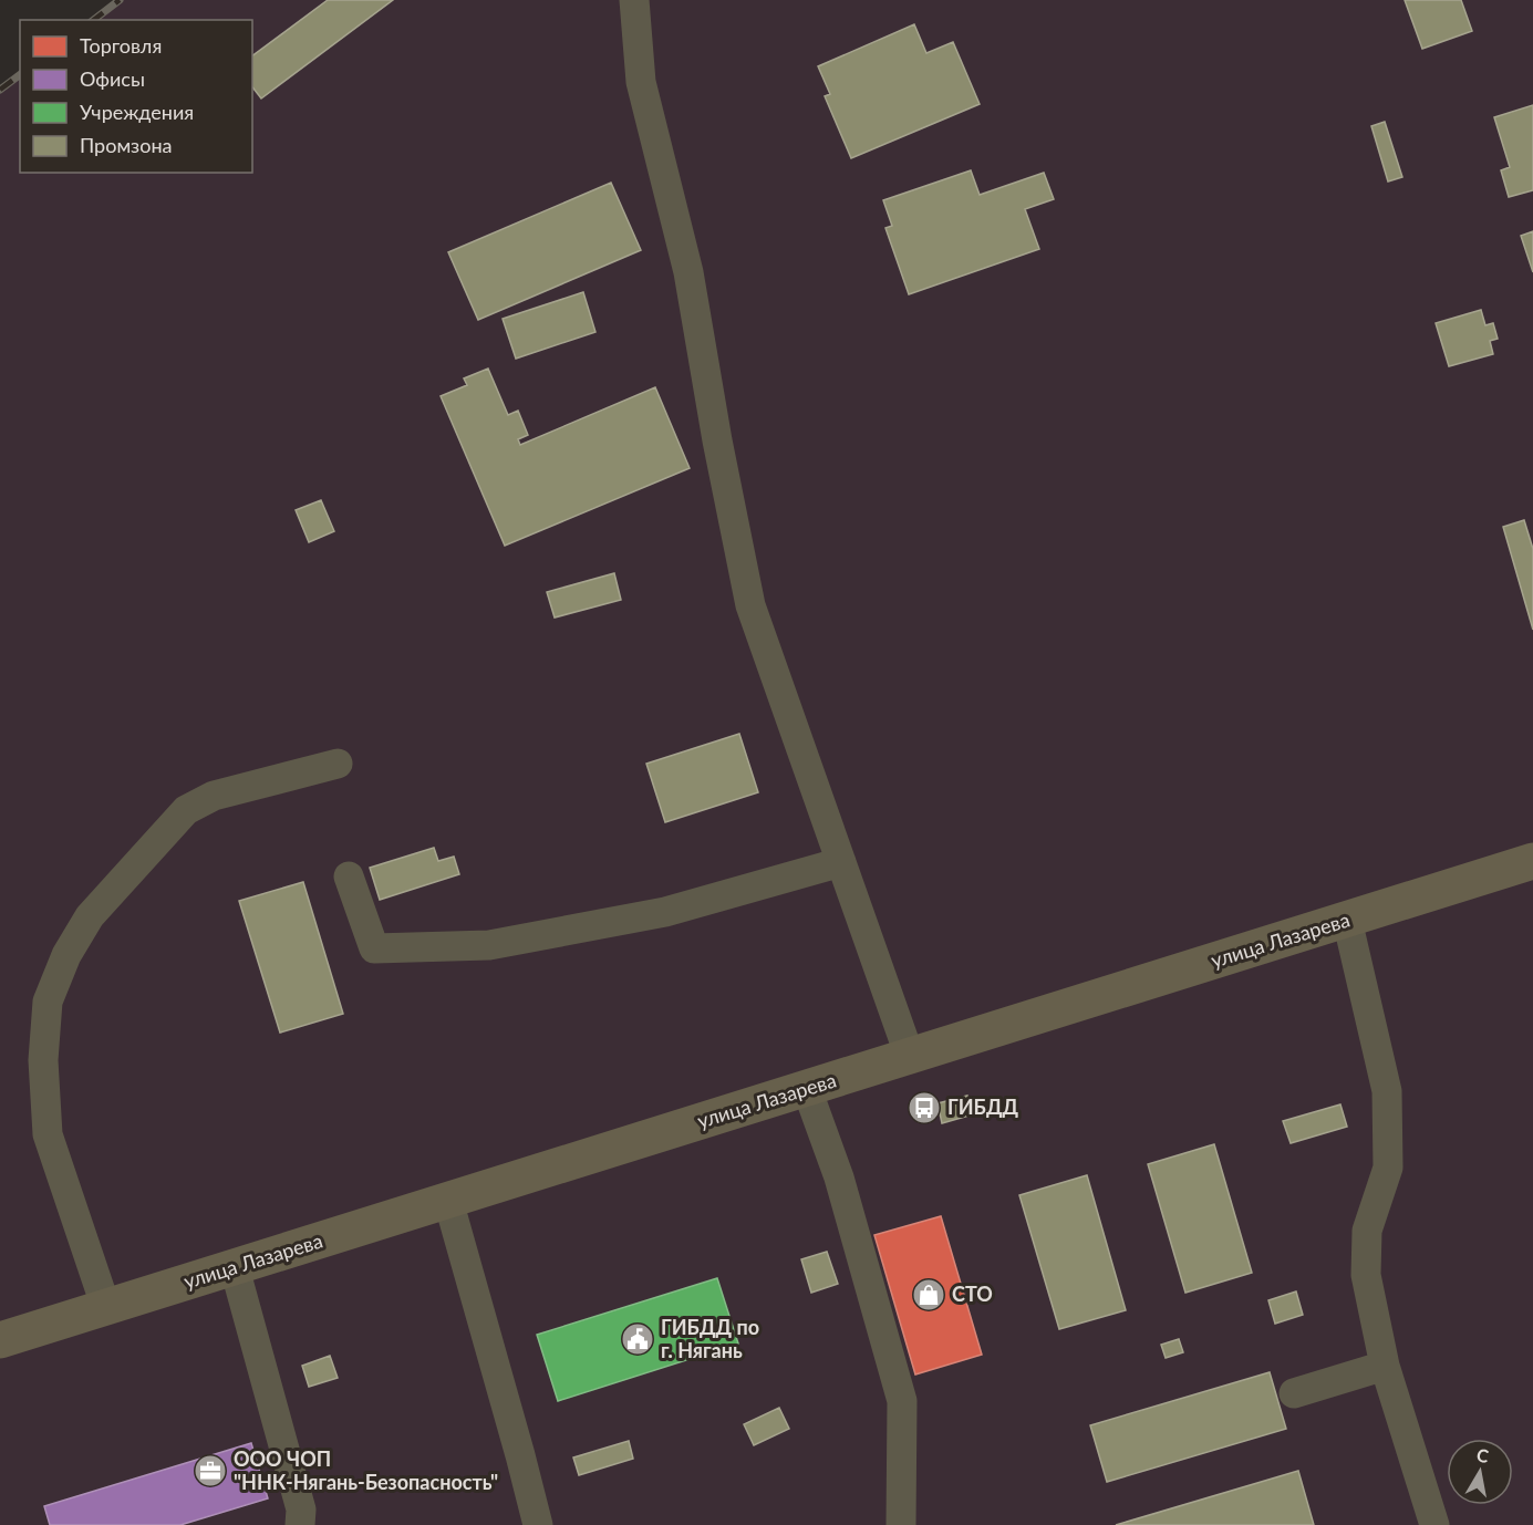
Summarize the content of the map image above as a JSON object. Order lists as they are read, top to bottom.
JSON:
{
  "streets": {
    "main road": ["улица Лазарева"]
  },
  "places": {
    "bus stop": ["ГИБДД"],
    "shop": ["СТО"],
    "public building": ["ГИБДД по г. Нягань"],
    "office": ["ООО ЧОП \"ННК-Нягань-Безопасность\""]
  },
  "legend": [
    "Торговля",
    "Офисы",
    "Учреждения",
    "Промзона"
  ],
  "north": "top"
}
